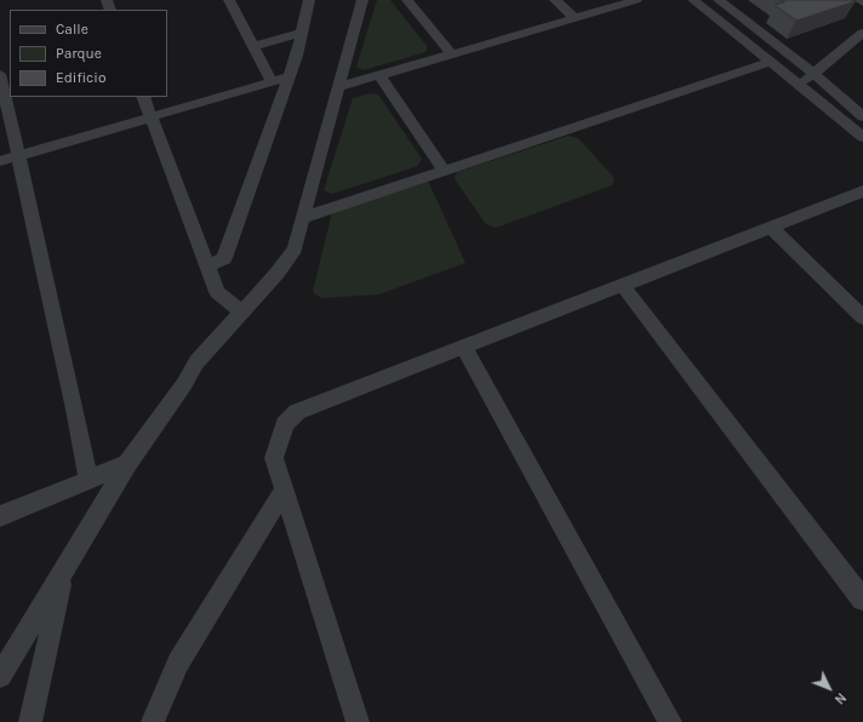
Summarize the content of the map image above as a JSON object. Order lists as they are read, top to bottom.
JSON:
{
  "legend": ["Calle", "Parque", "Edificio"],
  "north": "bottom right"
}
